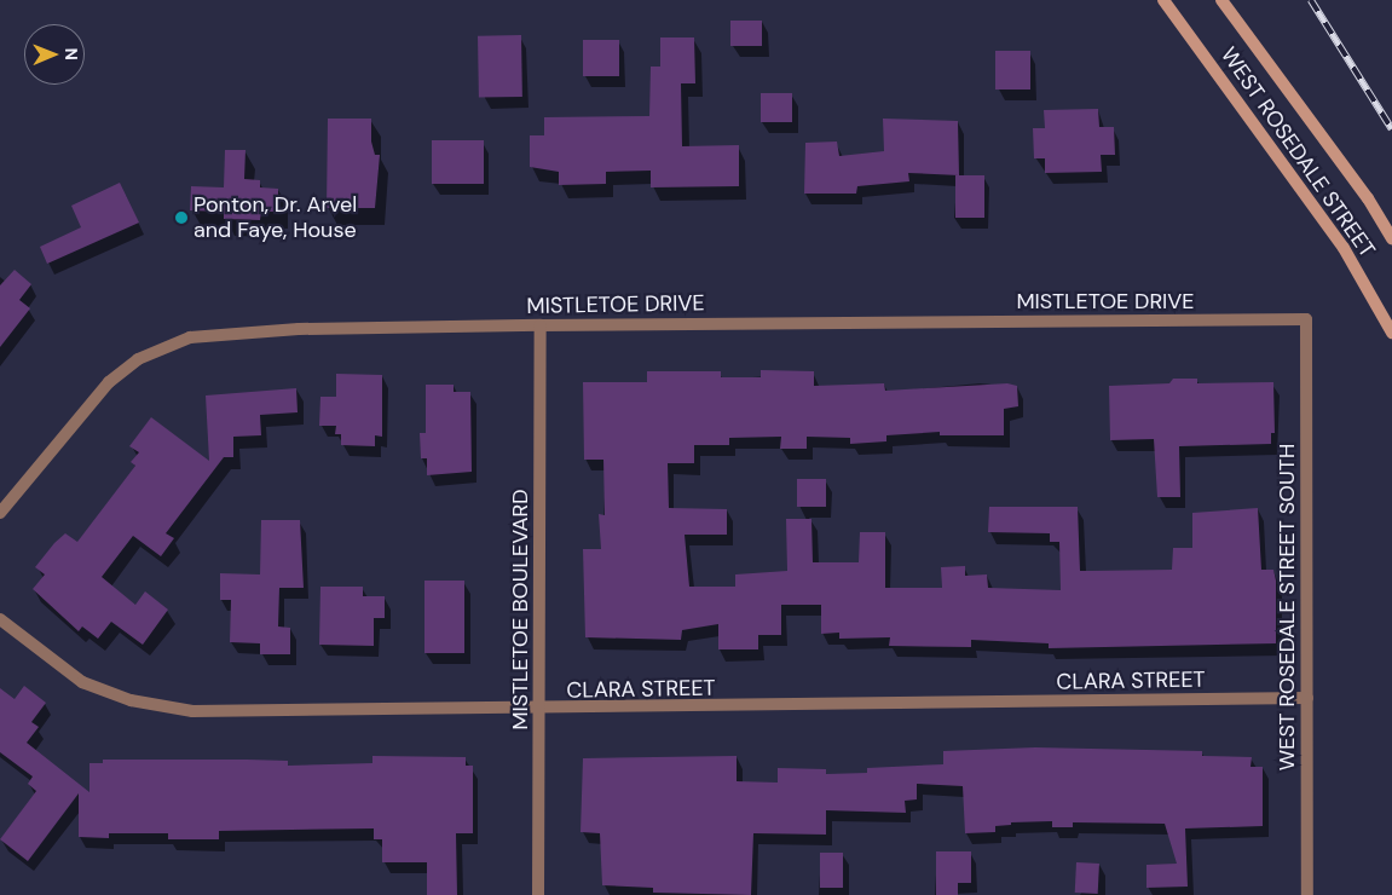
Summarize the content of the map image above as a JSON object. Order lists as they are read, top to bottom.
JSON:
{
  "streets": {
    "main road": ["WEST ROSEDALE STREET"],
    "street": [
      "MISTLETOE DRIVE",
      "WEST ROSEDALE STREET SOUTH",
      "MISTLETOE BOULEVARD",
      "CLARA STREET"
    ]
  },
  "crossings": [
    ["MISTLETOE DRIVE", "WEST ROSEDALE STREET SOUTH"],
    ["MISTLETOE DRIVE", "MISTLETOE BOULEVARD"],
    ["WEST ROSEDALE STREET SOUTH", "CLARA STREET"],
    ["MISTLETOE BOULEVARD", "CLARA STREET"]
  ],
  "places": ["Ponton, Dr. Arvel and Faye, House"],
  "north": "right"
}
